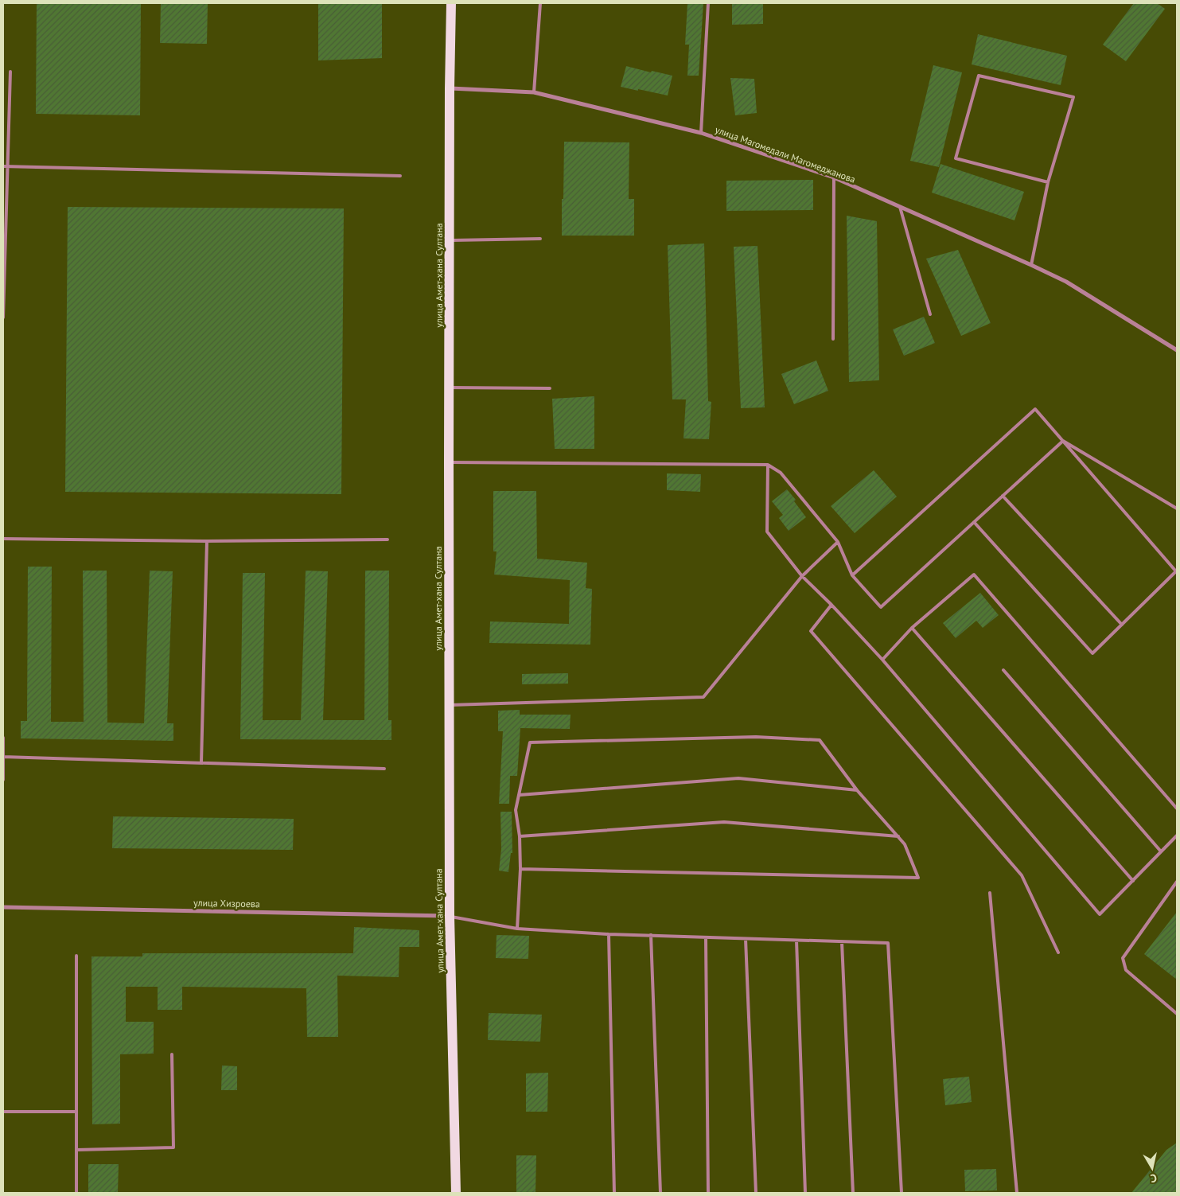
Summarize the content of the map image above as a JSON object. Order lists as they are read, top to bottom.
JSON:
{
  "streets": {
    "main road": ["улица Амет-хана Султана"],
    "street": ["улица Магомедали Магомеджановa", "улица Хизроева"]
  },
  "crossings": [
    ["улица Магомедали Магомеджановa", "улица Амет-хана Султана"],
    ["улица Амет-хана Султана", "улица Хизроева"]
  ],
  "north": "bottom"
}
